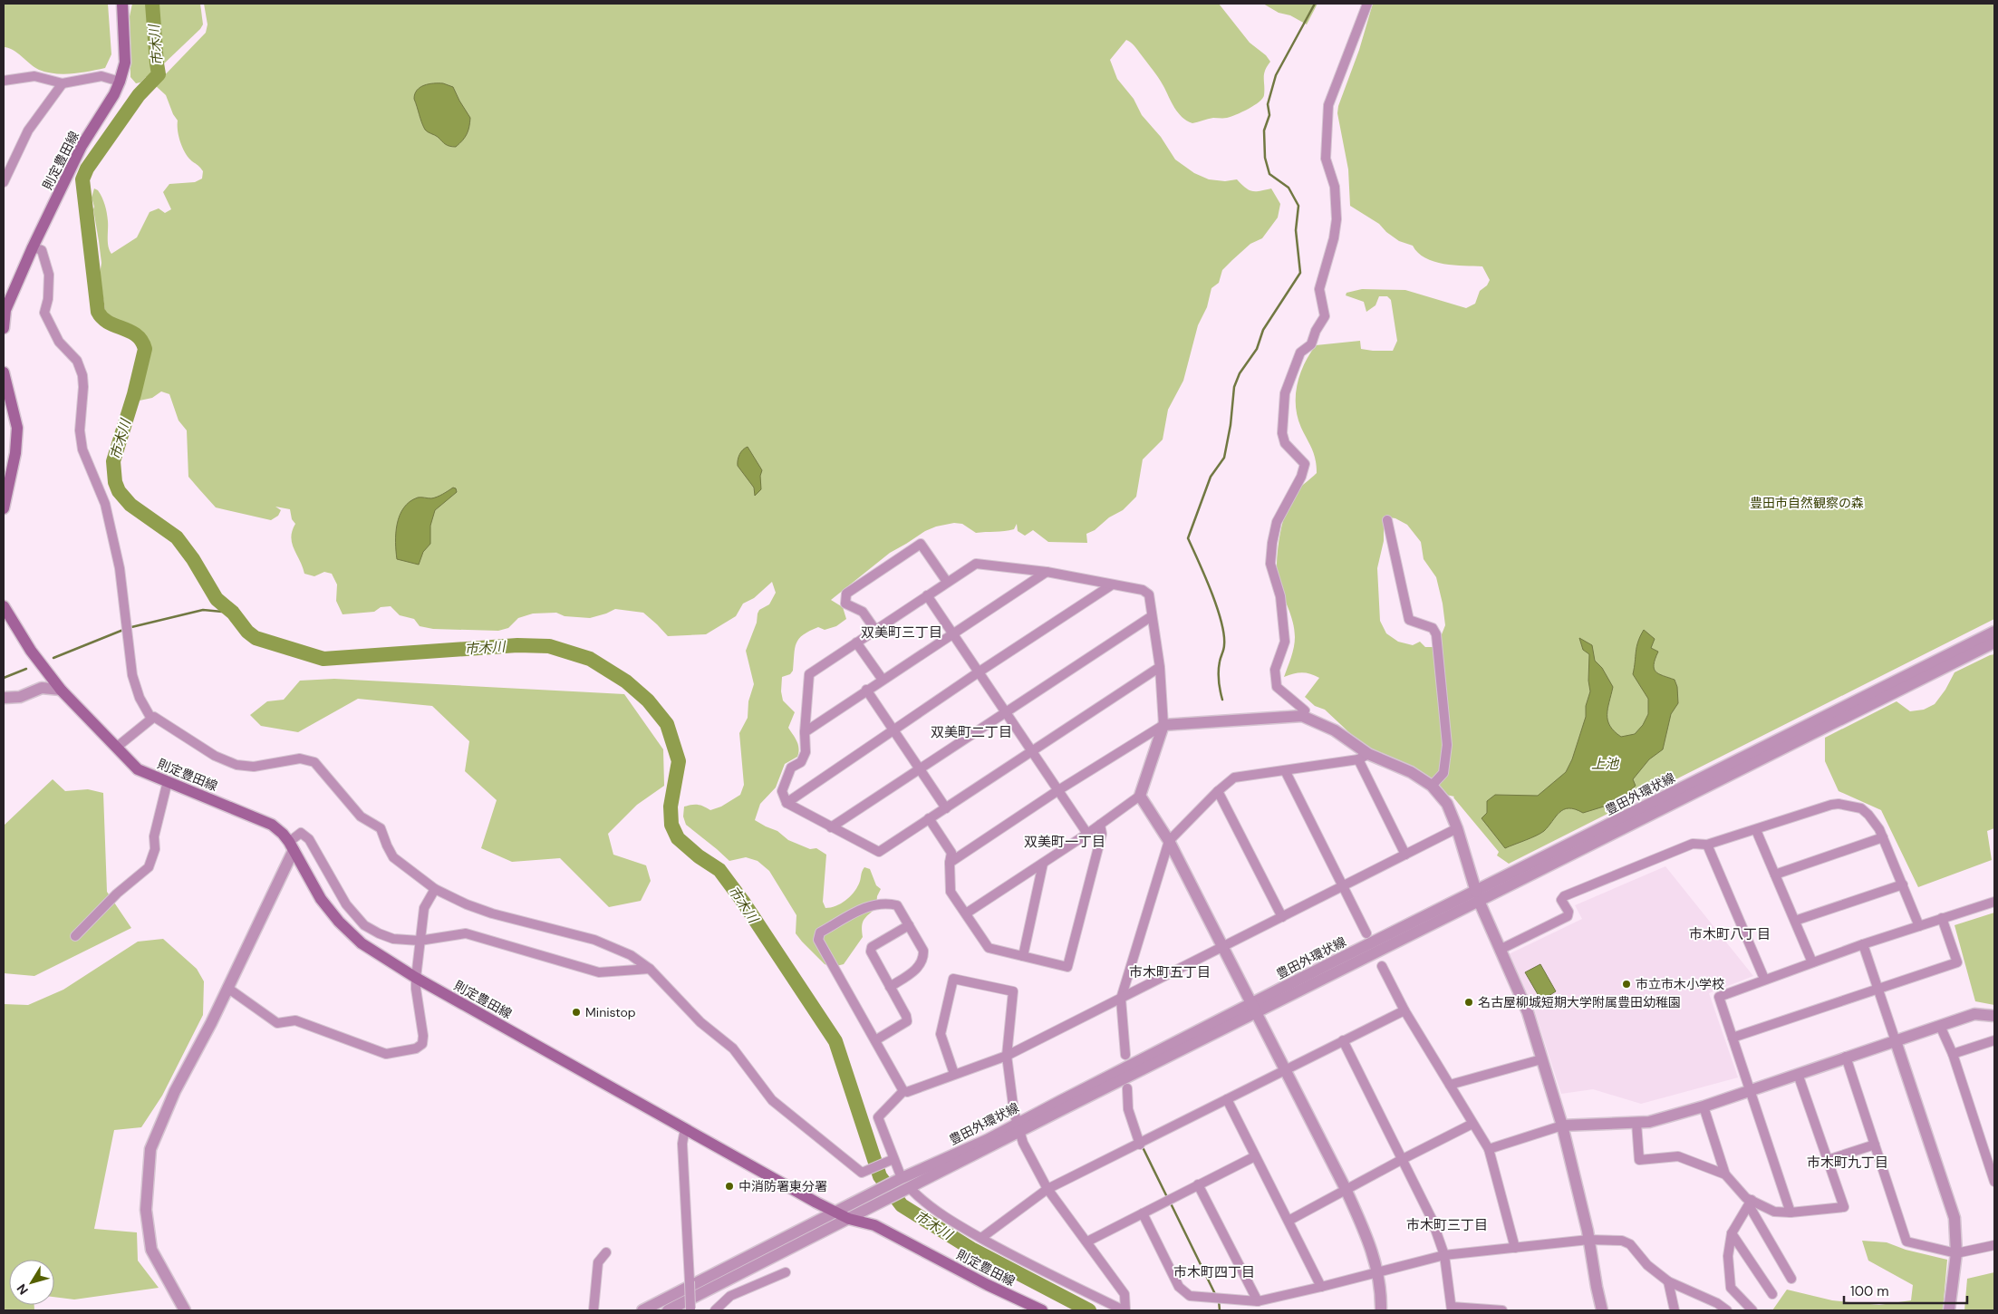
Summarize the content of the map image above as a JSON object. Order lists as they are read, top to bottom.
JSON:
{
  "streets": {
    "main road": ["則定豊田線"],
    "street": ["豊田外環状線"]
  },
  "crossings": [
    ["則定豊田線", "豊田外環状線"]
  ],
  "districts": [
    "双美町三丁目",
    "双美町二丁目",
    "双美町一丁目",
    "市木町八丁目",
    "市木町五丁目",
    "市木町九丁目",
    "市木町三丁目",
    "市木町四丁目"
  ],
  "water": ["市木川", "上池"],
  "parks": ["豊田市自然観察の森"],
  "places": [
    "市立市木小学校",
    "名古屋柳城短期大学附属豊田幼稚園",
    "Ministop",
    "中消防署東分署"
  ],
  "scale_bar": "100 m",
  "north": "bottom left"
}
